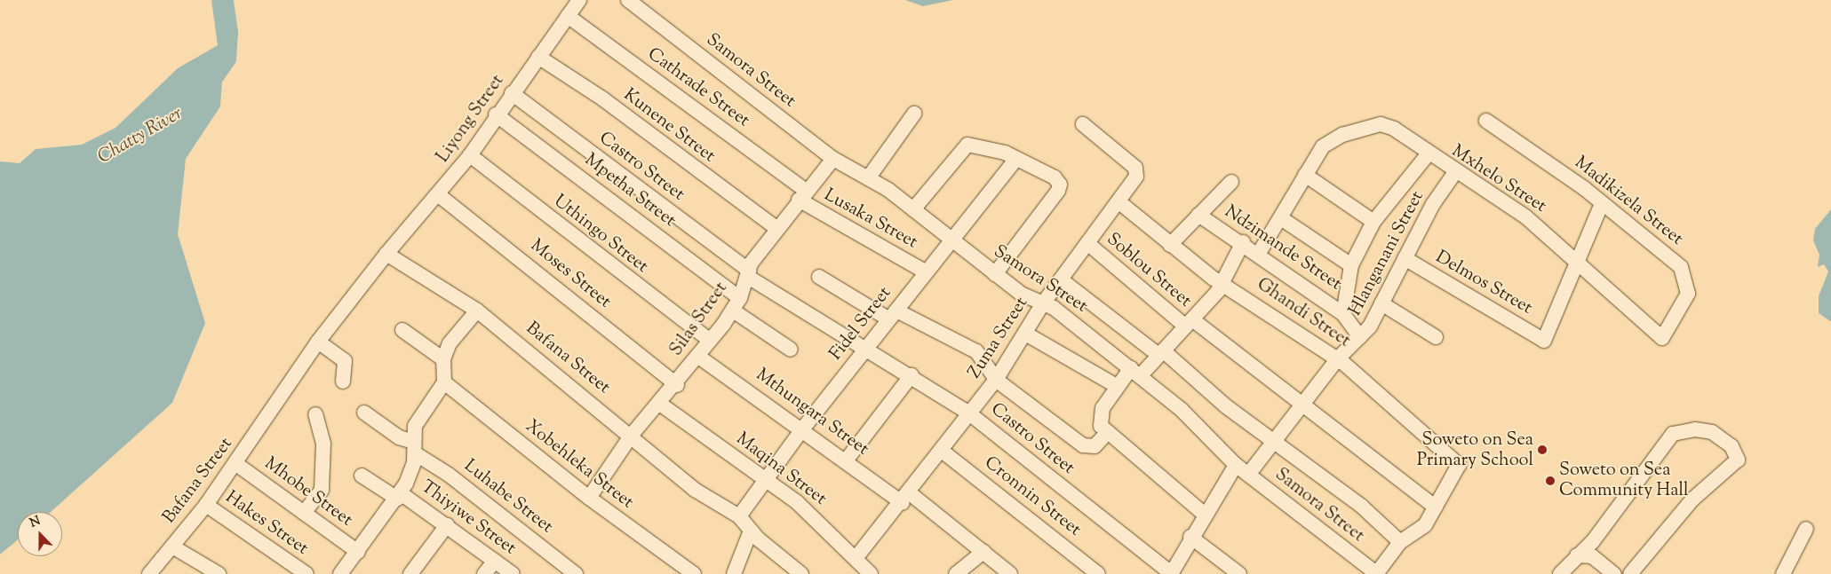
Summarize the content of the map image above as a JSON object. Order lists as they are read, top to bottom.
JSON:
{
  "streets": {
    "street": [
      "Samora Street",
      "Cathrade Street",
      "Liyong Street",
      "Kunene Street",
      "Castro Street",
      "Mxhelo Street",
      "Mpetha Street",
      "Madikizela Street",
      "Lusaka Street",
      "Uthingo Street",
      "Ndzimande Street",
      "Hlanganani Street",
      "Soblou Street",
      "Moses Street",
      "Delmos Street",
      "Ghandi Street",
      "Silas Street",
      "Fidel Street",
      "Zuma Street",
      "Bafana Street",
      "Mthungara Street",
      "Xobehleka Street",
      "Maqina Street",
      "Mhobe Street",
      "Luhabe Street",
      "Cronnin Street",
      "Thiyiwe Street",
      "Hakes Street"
    ]
  },
  "crossings": [
    ["Samora Street", "Hlanganani Street"],
    ["Samora Street", "Silas Street"],
    ["Samora Street", "Fidel Street"],
    ["Samora Street", "Zuma Street"],
    ["Cathrade Street", "Liyong Street"],
    ["Cathrade Street", "Lusaka Street"],
    ["Cathrade Street", "Silas Street"],
    ["Liyong Street", "Kunene Street"],
    ["Liyong Street", "Castro Street"],
    ["Liyong Street", "Mpetha Street"],
    ["Liyong Street", "Uthingo Street"],
    ["Liyong Street", "Moses Street"],
    ["Liyong Street", "Bafana Street"],
    ["Kunene Street", "Silas Street"],
    ["Castro Street", "Silas Street"],
    ["Castro Street", "Fidel Street"],
    ["Castro Street", "Zuma Street"],
    ["Mxhelo Street", "Madikizela Street"],
    ["Mxhelo Street", "Ndzimande Street"],
    ["Mxhelo Street", "Hlanganani Street"],
    ["Mxhelo Street", "Delmos Street"],
    ["Mpetha Street", "Silas Street"],
    ["Lusaka Street", "Silas Street"],
    ["Lusaka Street", "Fidel Street"],
    ["Uthingo Street", "Silas Street"],
    ["Ndzimande Street", "Hlanganani Street"],
    ["Hlanganani Street", "Soblou Street"],
    ["Hlanganani Street", "Delmos Street"],
    ["Hlanganani Street", "Ghandi Street"],
    ["Soblou Street", "Ghandi Street"],
    ["Soblou Street", "Zuma Street"],
    ["Moses Street", "Silas Street"],
    ["Ghandi Street", "Zuma Street"],
    ["Silas Street", "Bafana Street"],
    ["Silas Street", "Mthungara Street"],
    ["Silas Street", "Xobehleka Street"],
    ["Silas Street", "Maqina Street"],
    ["Fidel Street", "Bafana Street"],
    ["Fidel Street", "Mthungara Street"],
    ["Fidel Street", "Maqina Street"],
    ["Zuma Street", "Mthungara Street"],
    ["Zuma Street", "Maqina Street"],
    ["Zuma Street", "Cronnin Street"],
    ["Bafana Street", "Mhobe Street"],
    ["Bafana Street", "Hakes Street"]
  ],
  "water": ["Chatty River"],
  "places": ["Soweto on Sea Primary School", "Soweto on Sea Community Hall"],
  "north": "top"
}
